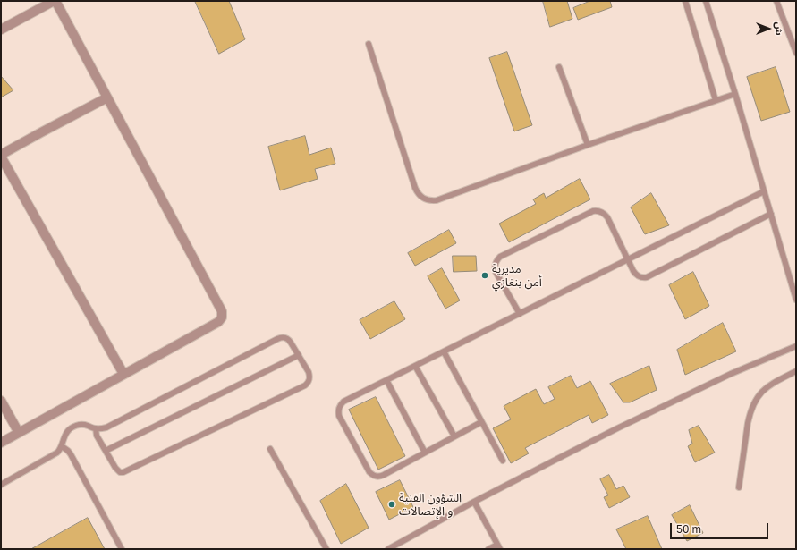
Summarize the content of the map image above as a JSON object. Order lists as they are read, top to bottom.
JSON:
{
  "places": ["مديرية أمن بنغازي", "الشؤون الفنية و الإتصالات"],
  "scale_bar": "50 m",
  "north": "right"
}
